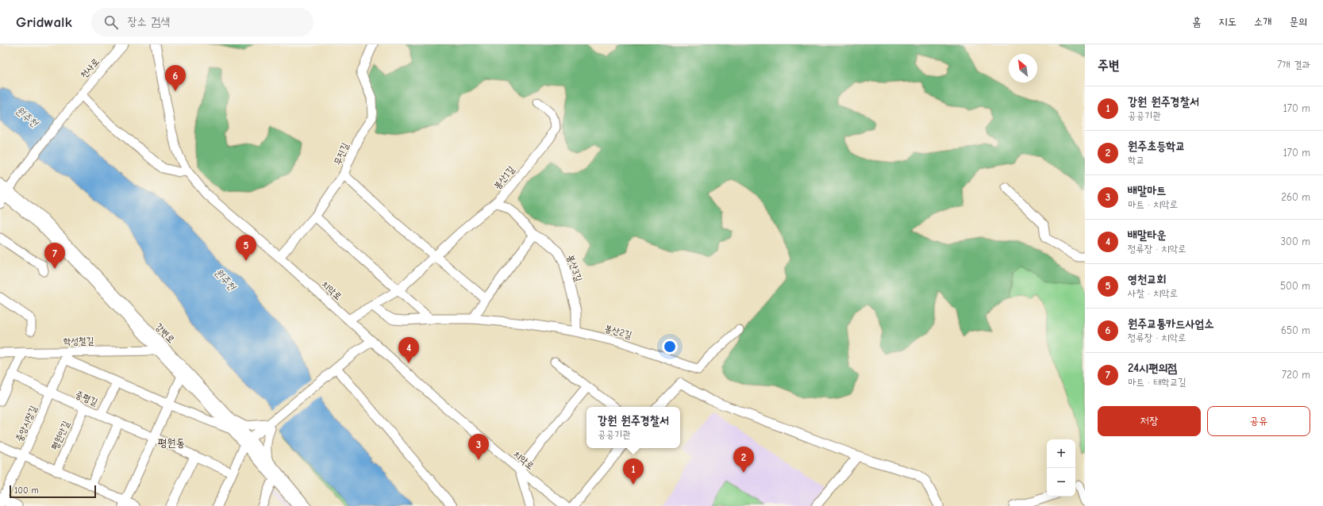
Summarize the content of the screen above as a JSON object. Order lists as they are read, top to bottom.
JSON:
{
  "streets": {
    "street": [
      "천사로",
      "무진길",
      "봉산1길",
      "봉산3길",
      "치악로",
      "봉산2길",
      "강변로",
      "학성철길",
      "중평길",
      "중앙시장길",
      "평원안길"
    ]
  },
  "crossings": [
    ["천사로", "강변로"],
    ["무진길", "치악로"],
    ["봉산1길", "봉산3길"],
    ["봉산1길", "치악로"],
    ["봉산1길", "봉산2길"],
    ["봉산3길", "봉산2길"],
    ["강변로", "학성철길"],
    ["학성철길", "중앙시장길"],
    ["중평길", "중앙시장길"],
    ["중평길", "평원안길"]
  ],
  "districts": ["평원동"],
  "water": ["원주천"],
  "scale_bar": "100 m",
  "north": "top left",
  "page": {
    "header": "Gridwalk",
    "search": "장소 검색",
    "nav": [
      "홈",
      "지도",
      "소개",
      "문의"
    ],
    "heading": ["주변", "7개 결과"],
    "pins": [
      "6",
      "5",
      "7",
      "4",
      "3",
      "2",
      "1"
    ],
    "list": [
      {
        "mark": "1",
        "name": "강원 원주경찰서",
        "note": "공공기관",
        "value": "170 m"
      },
      {
        "mark": "2",
        "name": "원주초등학교",
        "note": "학교",
        "value": "170 m"
      },
      {
        "mark": "3",
        "name": "배말마트",
        "note": "마트 · 치악로",
        "value": "260 m"
      },
      {
        "mark": "4",
        "name": "배말타운",
        "note": "정류장 · 치악로",
        "value": "300 m"
      },
      {
        "mark": "5",
        "name": "영천교회",
        "note": "사찰 · 치악로",
        "value": "500 m"
      },
      {
        "mark": "6",
        "name": "원주교통카드사업소",
        "note": "정류장 · 치악로",
        "value": "650 m"
      },
      {
        "mark": "7",
        "name": "24시편의점",
        "note": "마트 · 태학교길",
        "value": "720 m"
      }
    ],
    "buttons": ["저장", "공유"],
    "popup": ["강원 원주경찰서", "공공기관"],
    "map_buttons": ["+", "−"],
    "scale": "100 m"
  }
}
